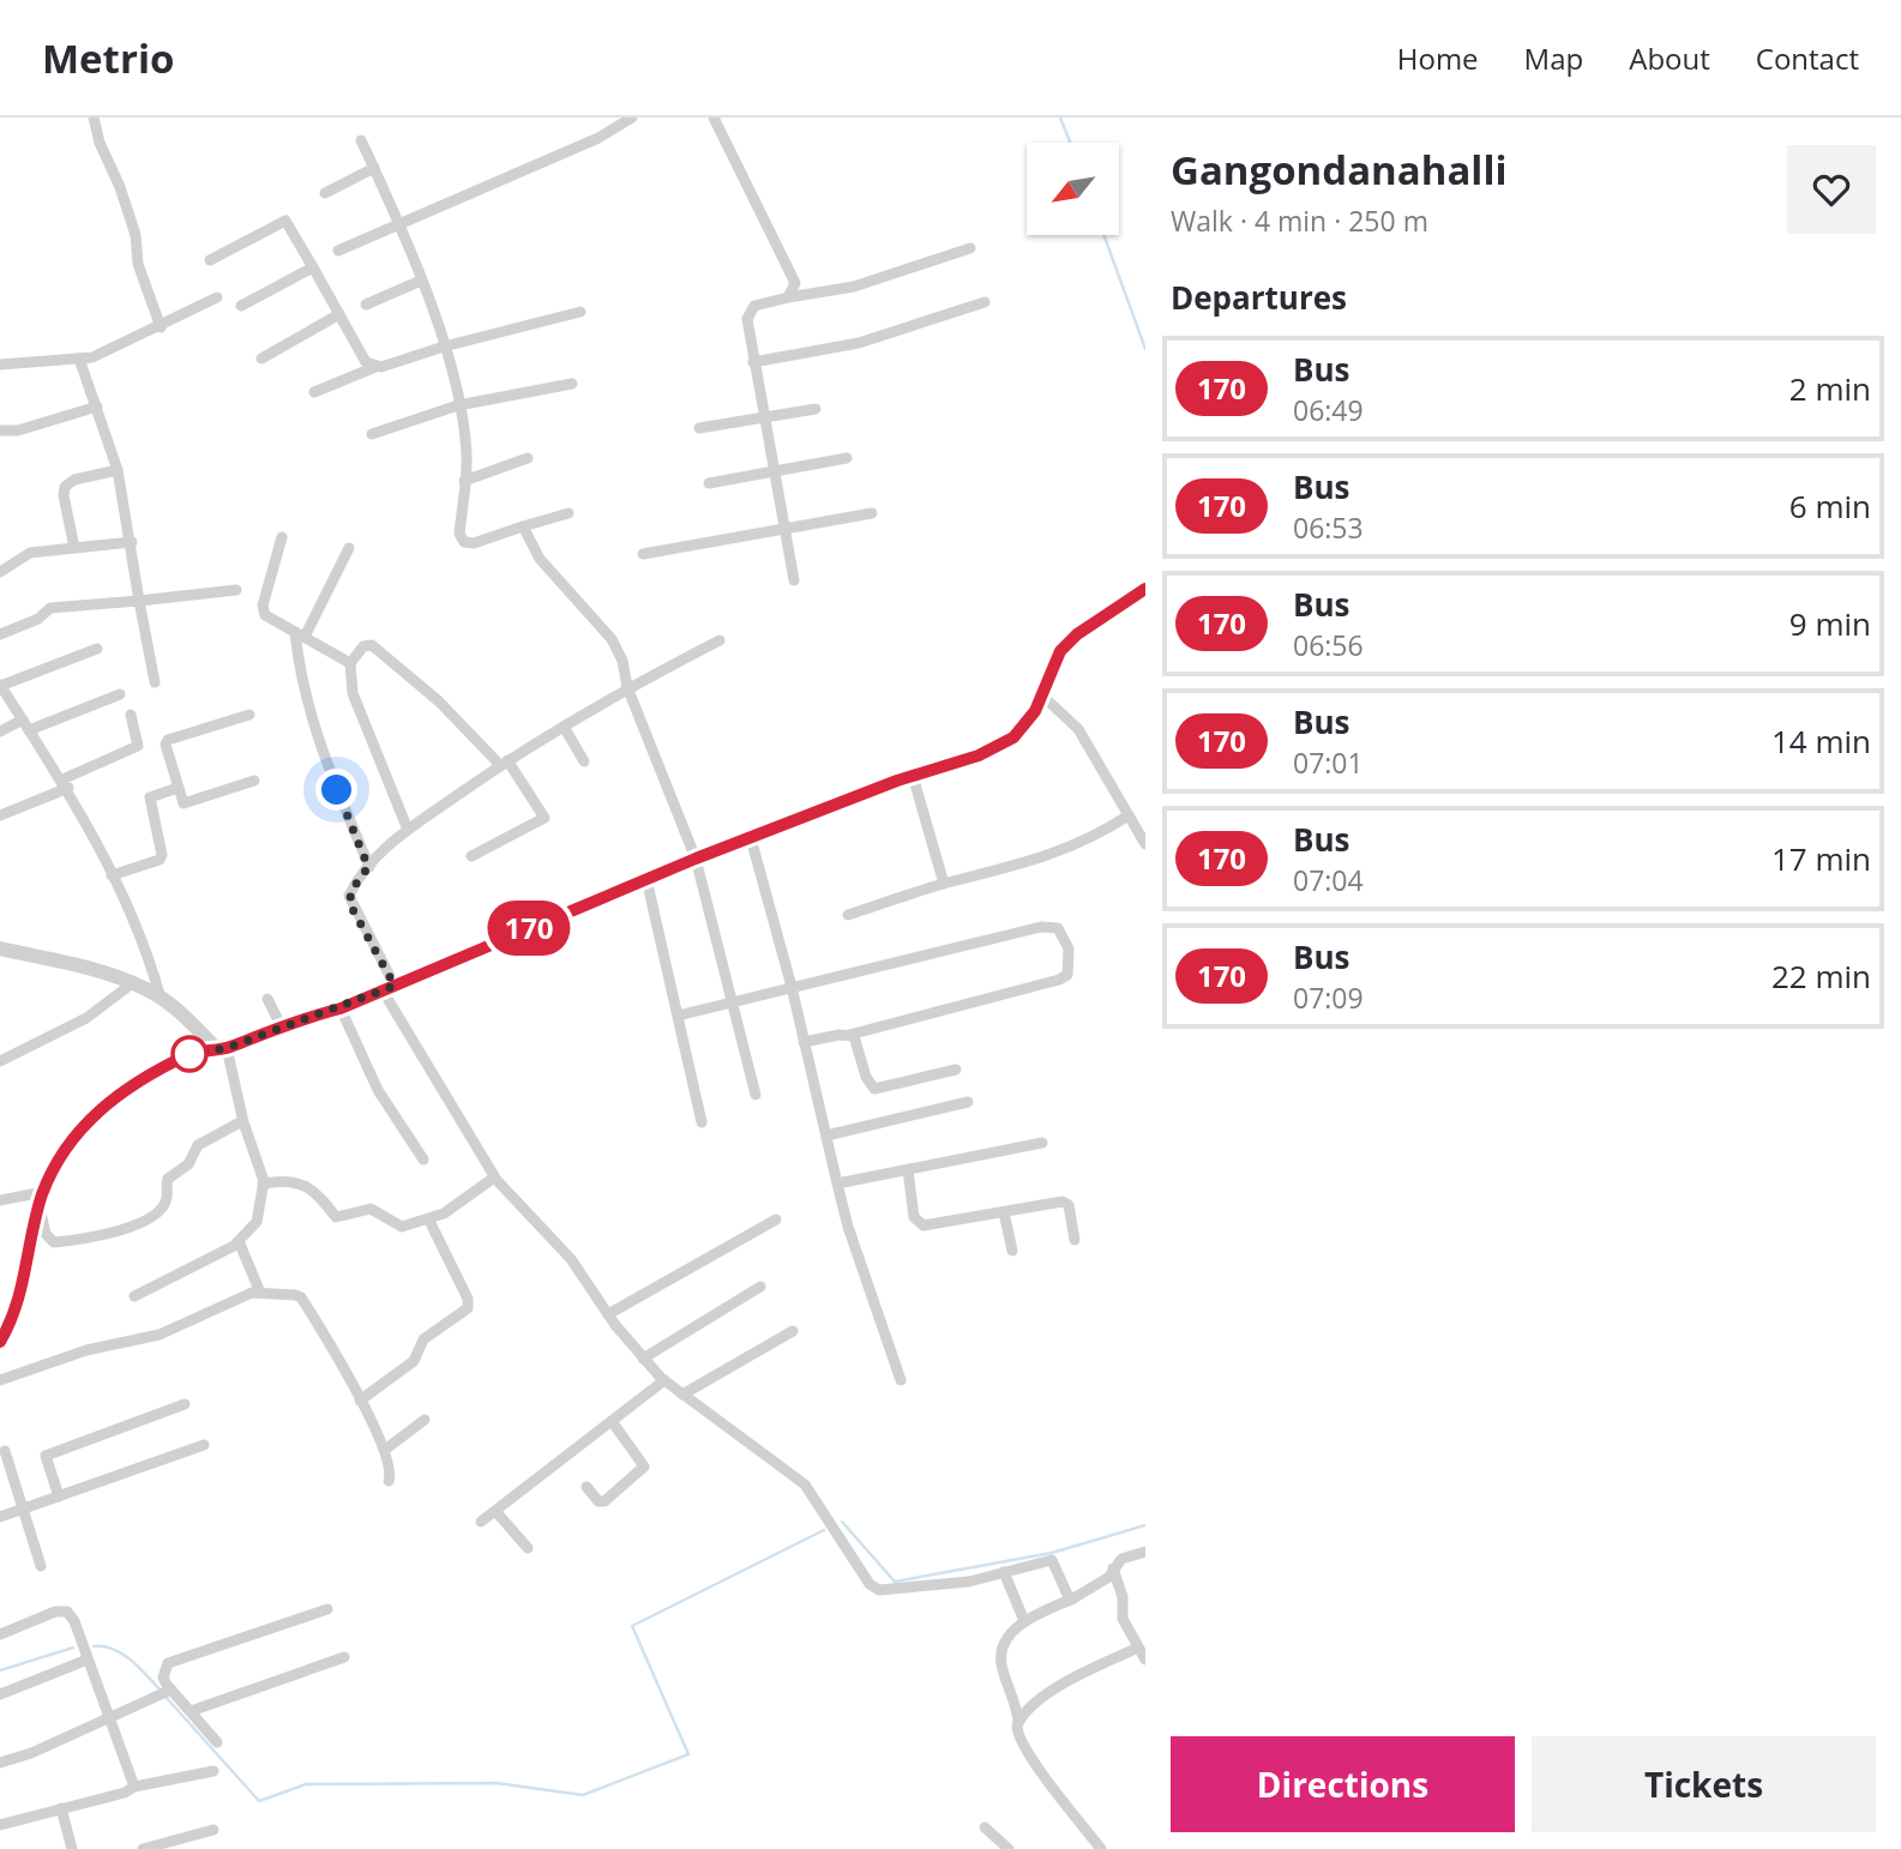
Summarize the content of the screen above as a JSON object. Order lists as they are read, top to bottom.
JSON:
{
  "lines": ["bus line 170"],
  "north": "bottom left",
  "page": {
    "header": "Metrio",
    "nav": [
      "Home",
      "Map",
      "About",
      "Contact"
    ],
    "on_map": "170",
    "heading": [
      ["Gangondanahalli", "Walk · 4 min · 250 m"],
      "Departures"
    ],
    "list": [
      {
        "mark": "170",
        "name": "Bus",
        "note": "06:49",
        "value": "2 min"
      },
      {
        "mark": "170",
        "name": "Bus",
        "note": "06:53",
        "value": "6 min"
      },
      {
        "mark": "170",
        "name": "Bus",
        "note": "06:56",
        "value": "9 min"
      },
      {
        "mark": "170",
        "name": "Bus",
        "note": "07:01",
        "value": "14 min"
      },
      {
        "mark": "170",
        "name": "Bus",
        "note": "07:04",
        "value": "17 min"
      },
      {
        "mark": "170",
        "name": "Bus",
        "note": "07:09",
        "value": "22 min"
      }
    ],
    "buttons": ["Directions", "Tickets"]
  }
}
